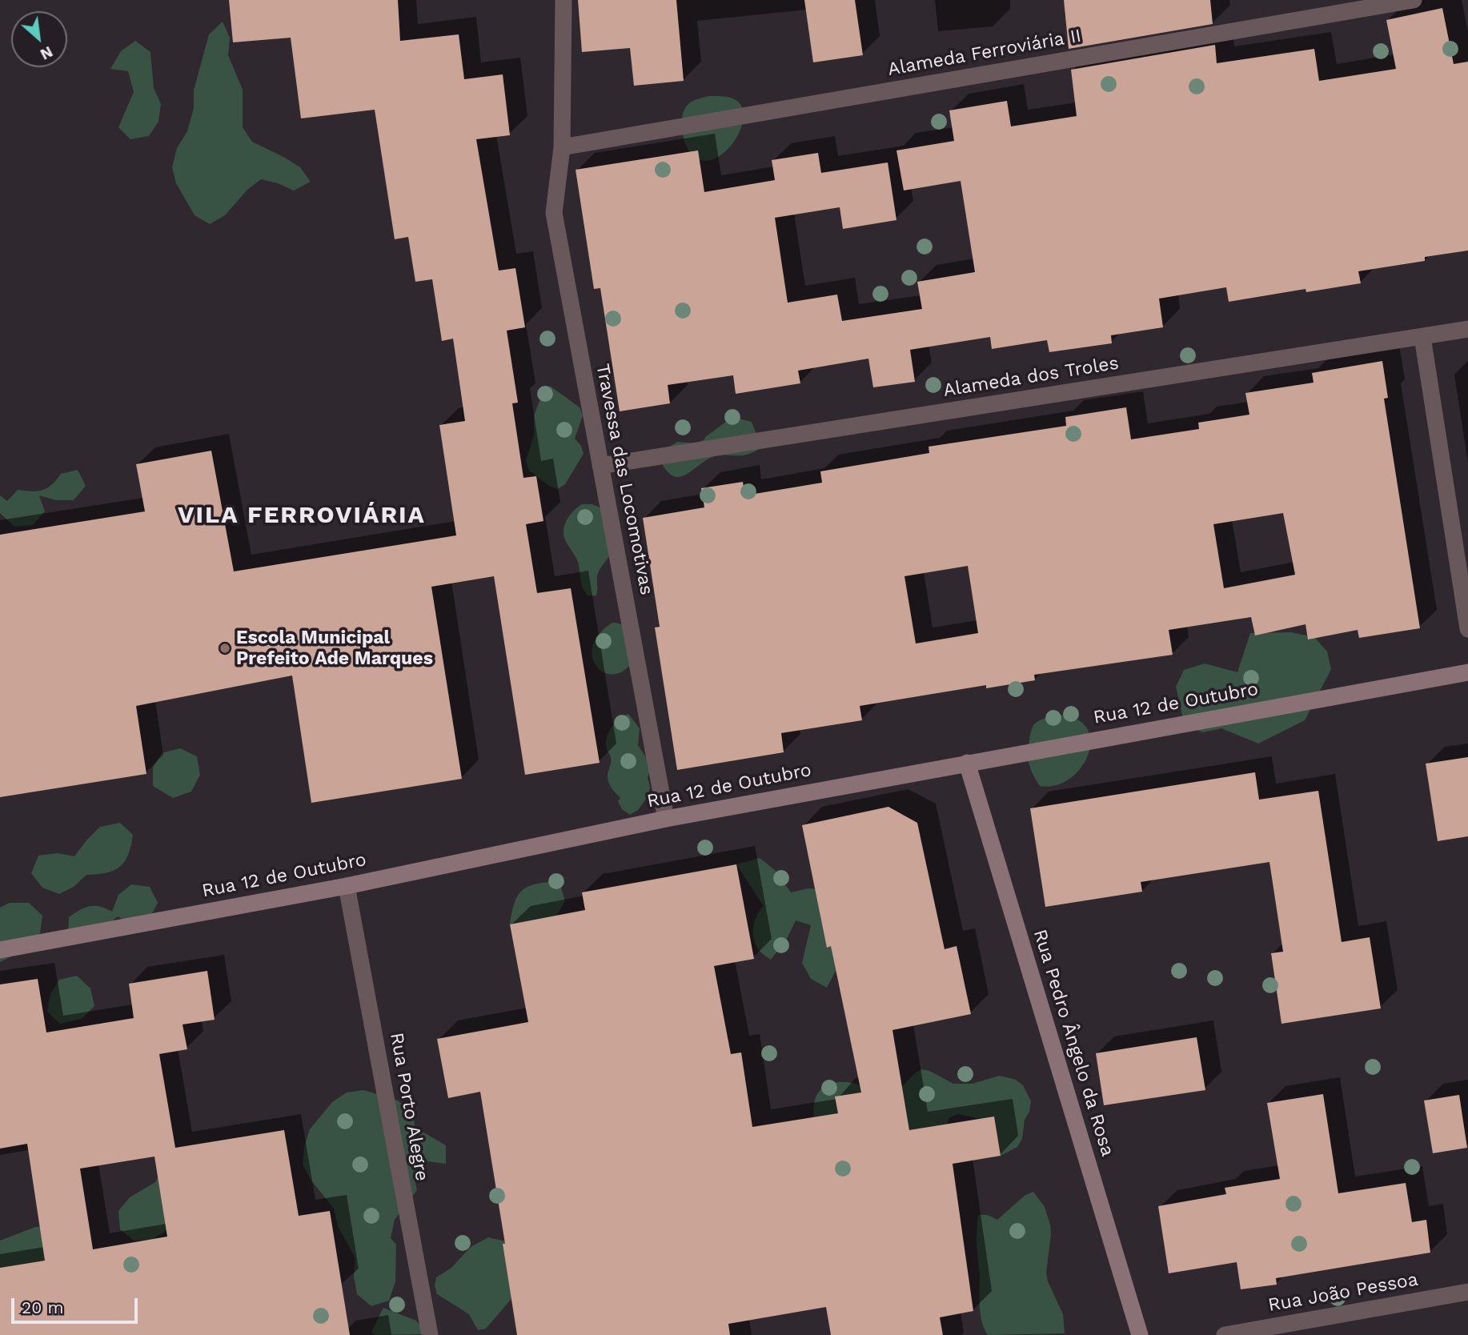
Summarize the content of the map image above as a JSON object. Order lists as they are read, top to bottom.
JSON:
{
  "streets": {
    "main road": ["Rua 12 de Outubro", "Rua Pedro Ângelo da Rosa"],
    "street": [
      "Alameda Ferroviária II",
      "Alameda dos Troles",
      "Travessa das Locomotivas",
      "Rua Porto Alegre",
      "Rua João Pessoa"
    ]
  },
  "crossings": [
    ["Alameda Ferroviária II", "Travessa das Locomotivas"],
    ["Alameda dos Troles", "Travessa das Locomotivas"],
    ["Travessa das Locomotivas", "Rua 12 de Outubro"],
    ["Rua 12 de Outubro", "Rua Pedro Ângelo da Rosa"],
    ["Rua 12 de Outubro", "Rua Porto Alegre"]
  ],
  "districts": ["VILA FERROVIÁRIA"],
  "places": ["Escola Municipal Prefeito Ade Marques"],
  "scale_bar": "20 m",
  "north": "bottom right"
}
